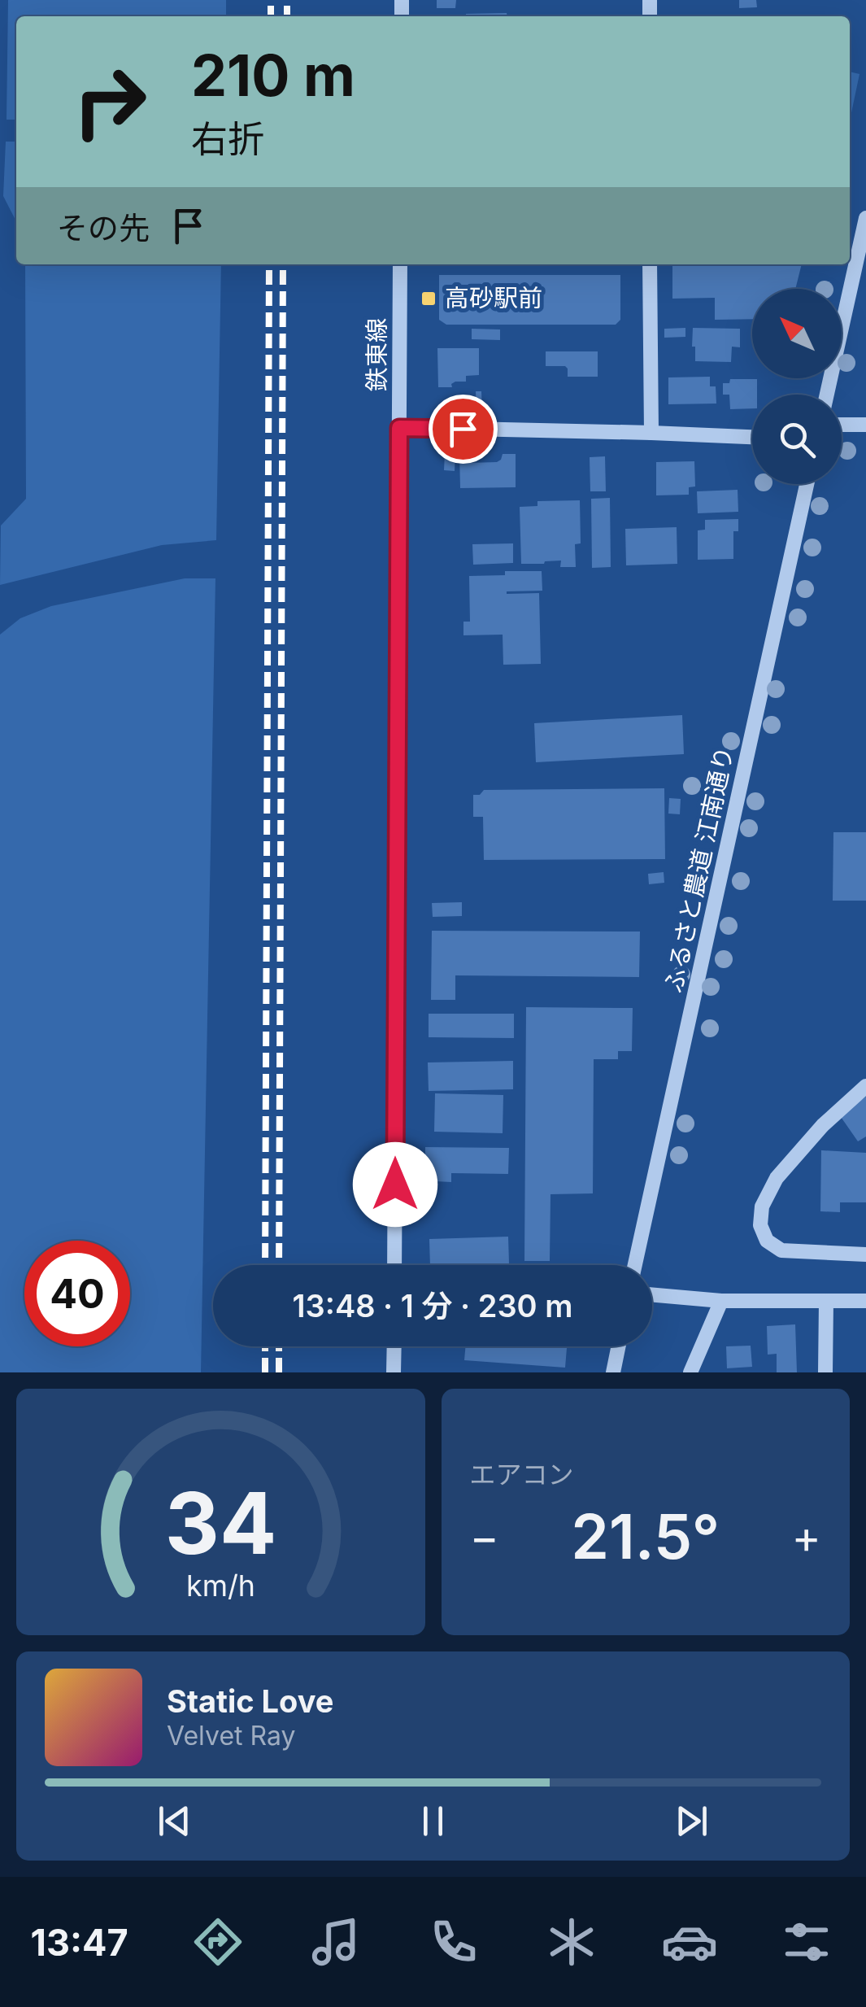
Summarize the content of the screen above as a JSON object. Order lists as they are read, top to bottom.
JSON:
{
  "streets": {
    "street": ["鉄東線", "ふるさと農道 江南通り"]
  },
  "places": {
    "transit": ["高砂駅前"]
  },
  "north": "top left",
  "page": {
    "turn": ["210 m", "右折"],
    "then": "その先",
    "limit": "40",
    "trip": "13:48 · 1 分 · 230 m",
    "tile": "エアコン",
    "heat": ["−", "21.5°", "+"],
    "song": ["Static Love", "Velvet Ray"],
    "tabs": "13:47",
    "gauge": ["34", "km/h"]
  }
}
